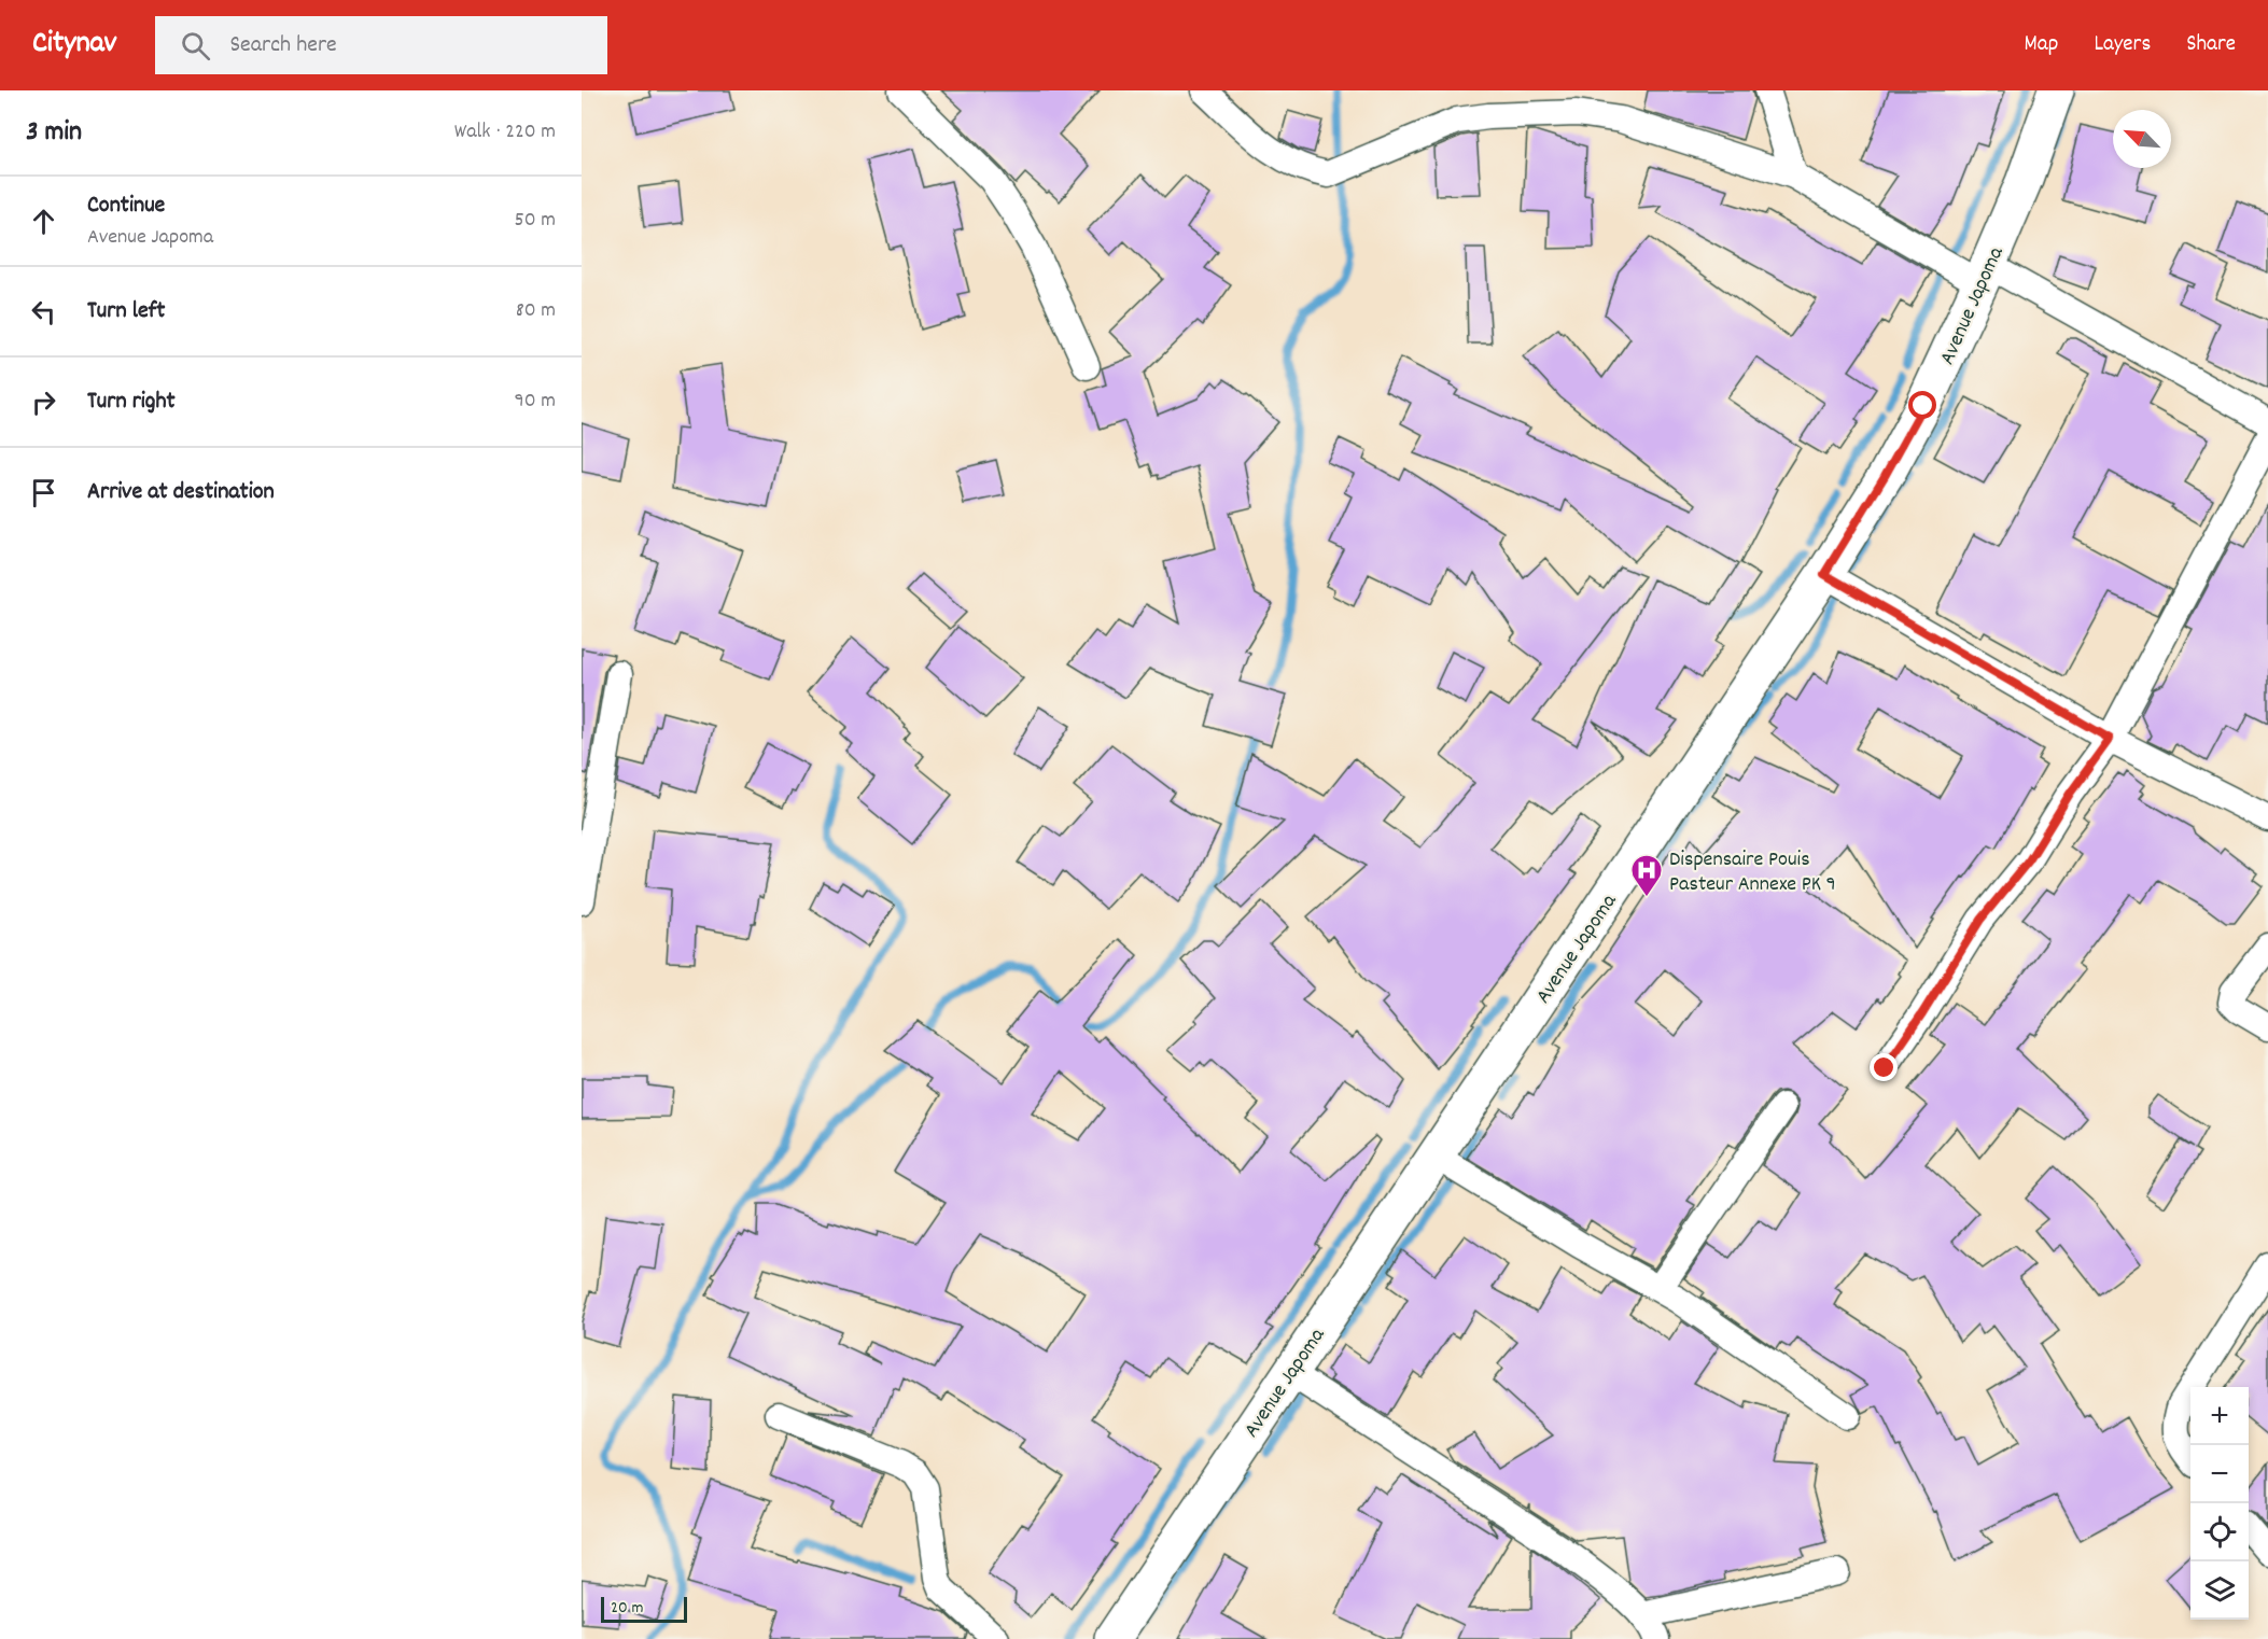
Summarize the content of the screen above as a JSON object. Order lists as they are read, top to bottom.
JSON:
{
  "streets": {
    "main road": ["Avenue Japoma"]
  },
  "places": {
    "hospital": ["Dispensaire Pouis Pasteur Annexe PK 9"]
  },
  "scale_bar": "20 m",
  "north": "top left",
  "page": {
    "header": "Citynav",
    "search": "Search here",
    "nav": ["Map", "Layers", "Share"],
    "heading": ["3 min", "Walk · 220 m"],
    "list": [
      ["Continue", "Avenue Japoma", "50 m"],
      ["Turn left", "80 m"],
      ["Turn right", "90 m"],
      "Arrive at destination"
    ],
    "map_buttons": ["+", "−"],
    "scale": "20 m"
  }
}
